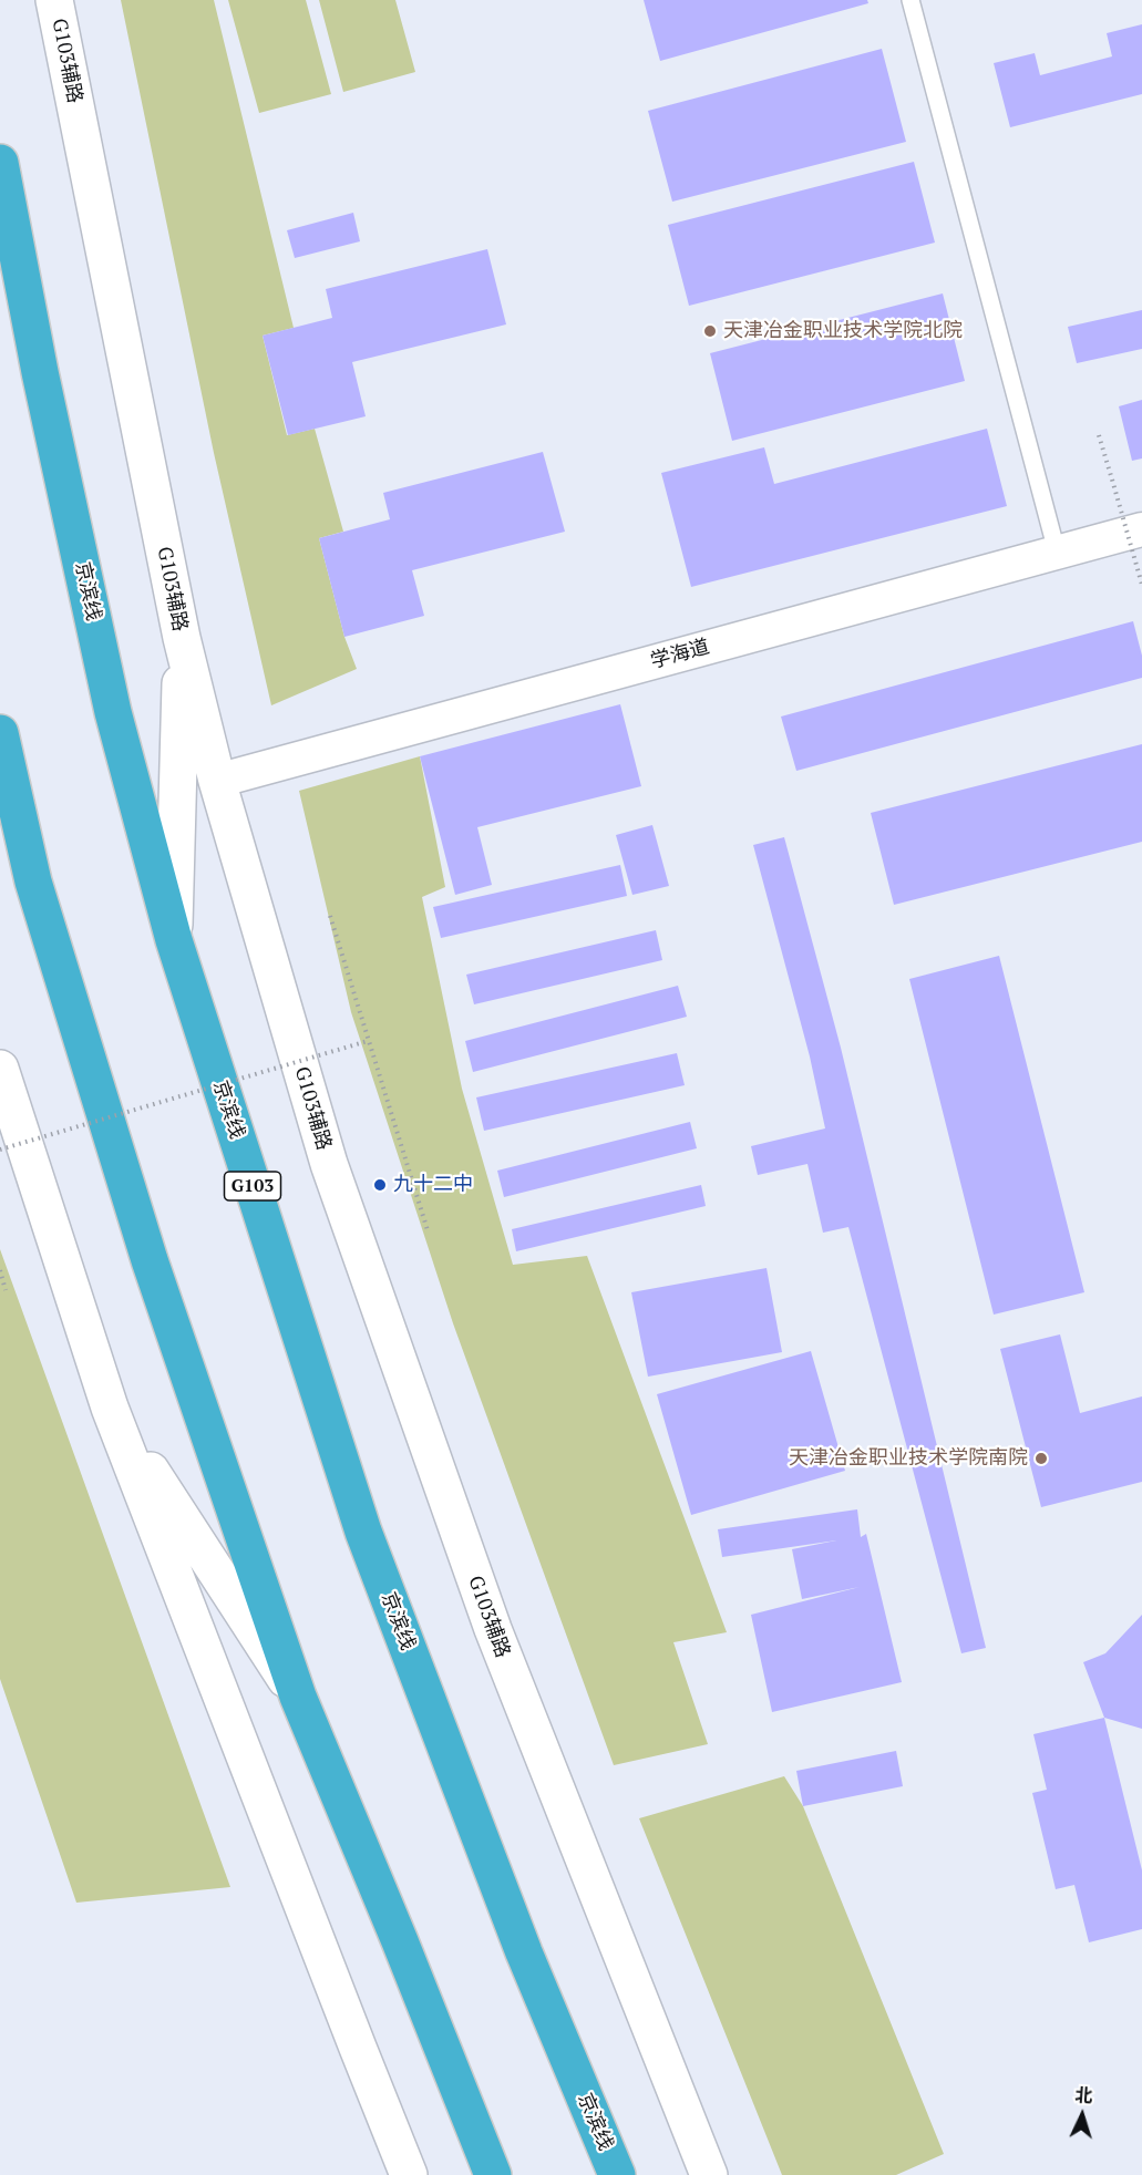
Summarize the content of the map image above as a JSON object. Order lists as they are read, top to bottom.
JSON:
{
  "streets": {
    "highway": ["京滨线", "G103"],
    "street": ["G103辅路", "学海道"]
  },
  "crossings": [
    ["G103辅路", "学海道"]
  ],
  "places": ["天津冶金职业技术学院北院", "九十二中", "天津冶金职业技术学院南院"],
  "north": "top"
}
